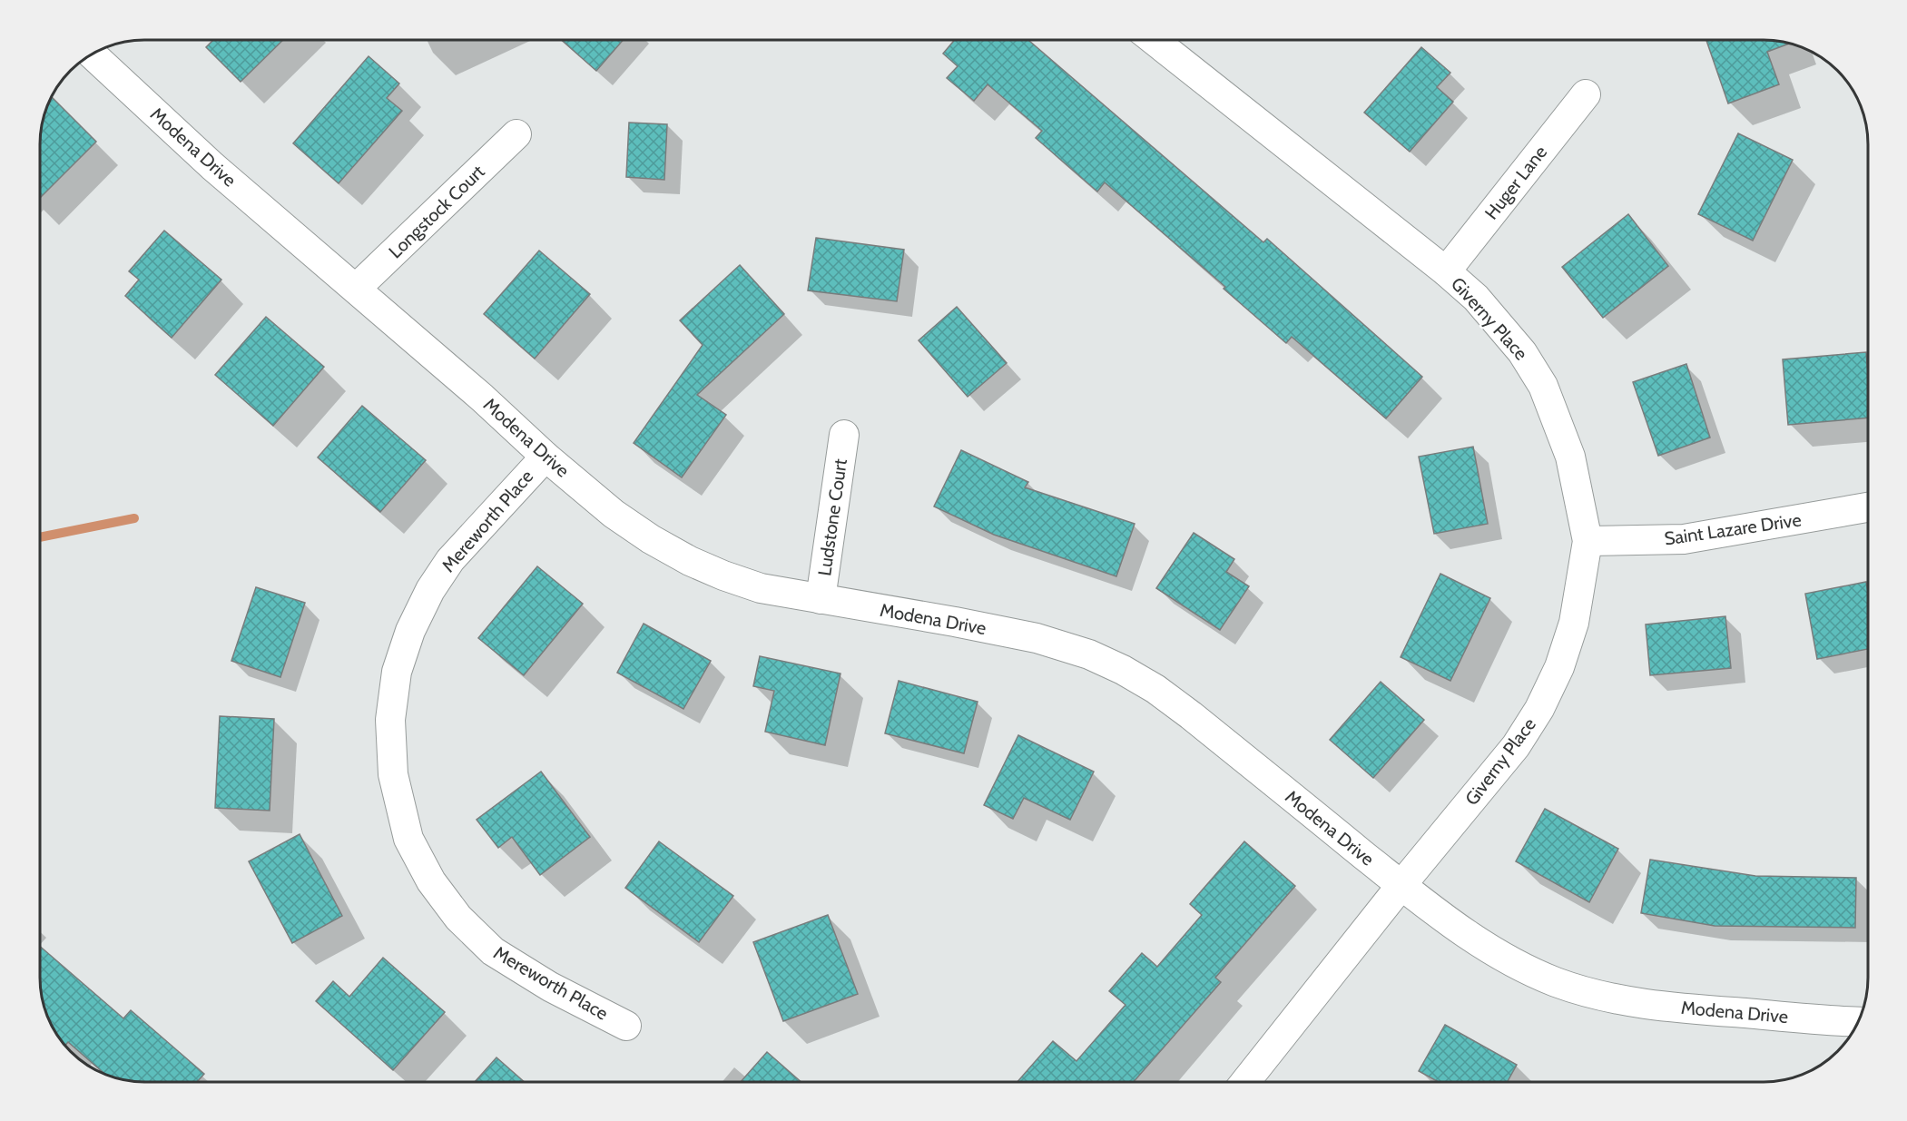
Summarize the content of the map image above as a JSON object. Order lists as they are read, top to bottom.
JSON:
{
  "streets": {
    "street": [
      "Modena Drive",
      "Huger Lane",
      "Longstock Court",
      "Giverny Place",
      "Ludstone Court",
      "Mereworth Place",
      "Saint Lazare Drive"
    ]
  },
  "crossings": [
    ["Modena Drive", "Longstock Court"],
    ["Modena Drive", "Giverny Place"],
    ["Modena Drive", "Ludstone Court"],
    ["Modena Drive", "Mereworth Place"],
    ["Huger Lane", "Giverny Place"],
    ["Giverny Place", "Saint Lazare Drive"]
  ]
}
